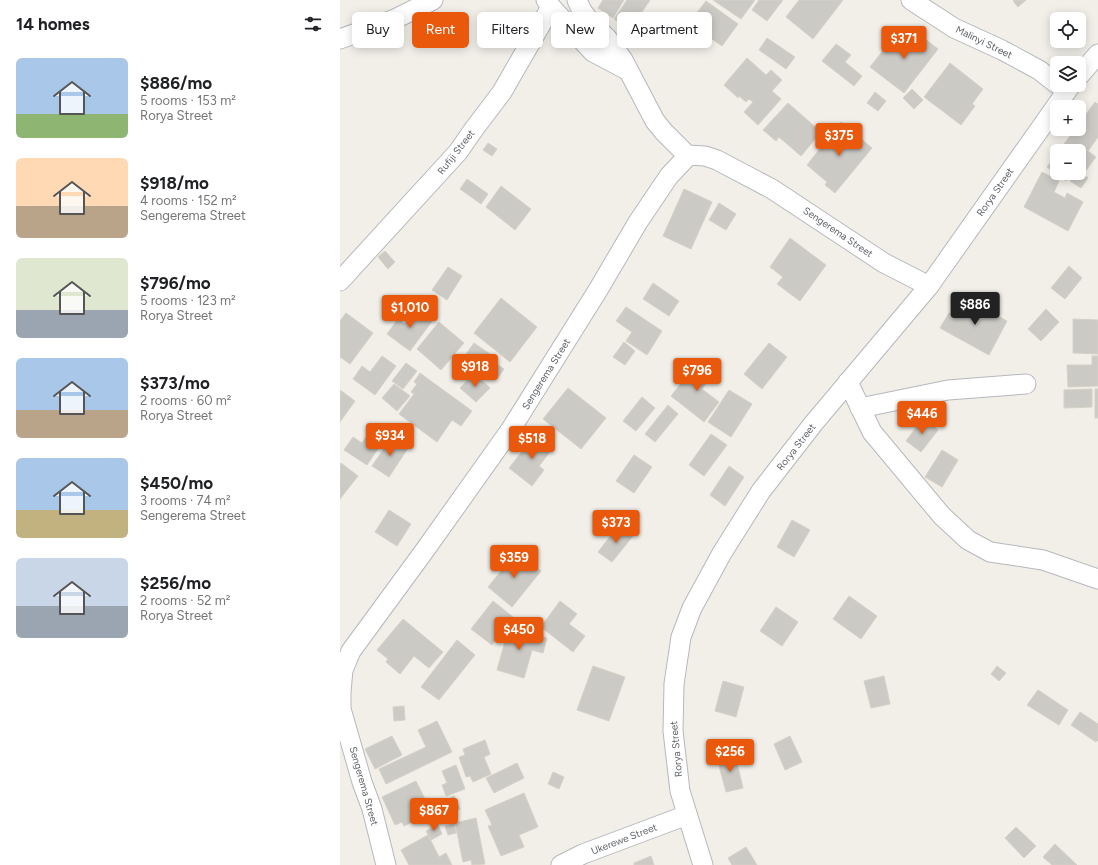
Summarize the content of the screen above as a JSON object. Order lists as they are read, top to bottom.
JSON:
{
  "streets": {
    "street": [
      "Malinyi Street",
      "Rufiji Street",
      "Rorya Street",
      "Sengerema Street",
      "Ukerewe Street"
    ]
  },
  "crossings": [
    ["Rorya Street", "Sengerema Street"],
    ["Rorya Street", "Ukerewe Street"]
  ],
  "page": {
    "heading": "14 homes",
    "map_buttons": ["+", "−"],
    "chip": [
      "Buy",
      "Rent",
      "Filters",
      "New",
      "Apartment"
    ],
    "price": [
      "$371",
      "$375",
      "$886",
      "$1,010",
      "$918",
      "$796",
      "$446",
      "$934",
      "$518",
      "$373",
      "$359",
      "$450",
      "$256",
      "$867"
    ],
    "list": [
      {
        "name": "$886/mo",
        "note": "5 rooms · 153 m² · Rorya Street"
      },
      {
        "name": "$918/mo",
        "note": "4 rooms · 152 m² · Sengerema Street"
      },
      {
        "name": "$796/mo",
        "note": "5 rooms · 123 m² · Rorya Street"
      },
      {
        "name": "$373/mo",
        "note": "2 rooms · 60 m² · Rorya Street"
      },
      {
        "name": "$450/mo",
        "note": "3 rooms · 74 m² · Sengerema Street"
      },
      {
        "name": "$256/mo",
        "note": "2 rooms · 52 m² · Rorya Street"
      }
    ]
  }
}
